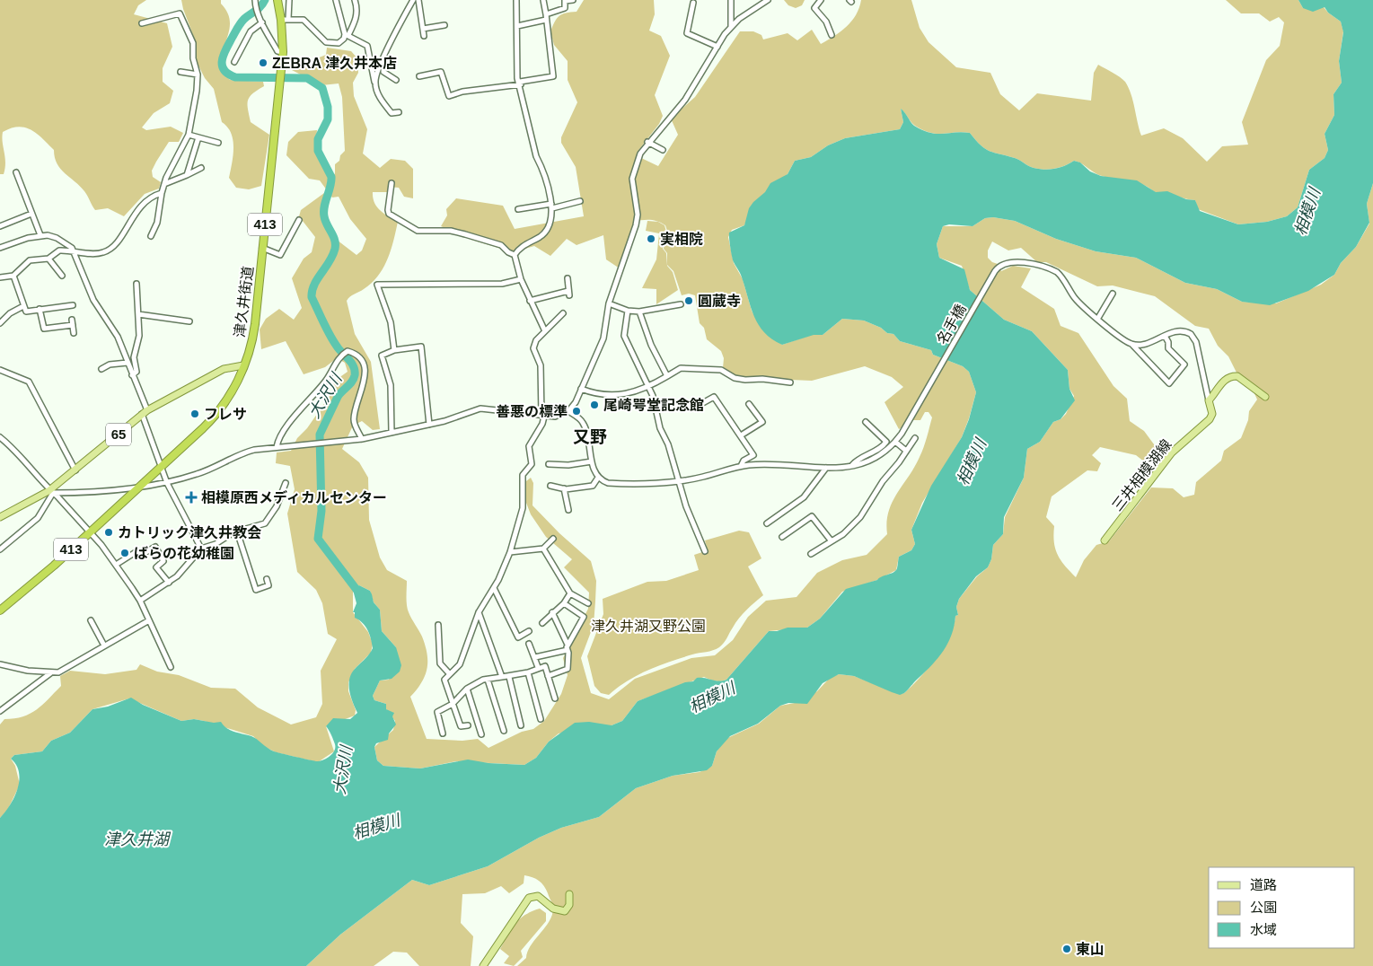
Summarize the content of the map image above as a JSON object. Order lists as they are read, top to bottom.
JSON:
{
  "streets": {
    "highway": ["413", "津久井街道"],
    "main road": ["65", "三井相模湖線"],
    "street": ["名手橋"]
  },
  "crossings": [
    ["津久井街道", "65"]
  ],
  "districts": ["又野"],
  "water": ["相模川", "大沢川", "津久井湖"],
  "parks": ["津久井湖又野公園"],
  "places": {
    "other": [
      "ZEBRA 津久井本店",
      "実相院",
      "圓蔵寺",
      "尾崎咢堂記念館",
      "善悪の標準",
      "フレサ",
      "カトリック津久井教会",
      "ばらの花幼稚園",
      "東山"
    ],
    "health": ["相模原西メディカルセンター"]
  },
  "legend": ["道路", "公園", "水域"]
}
